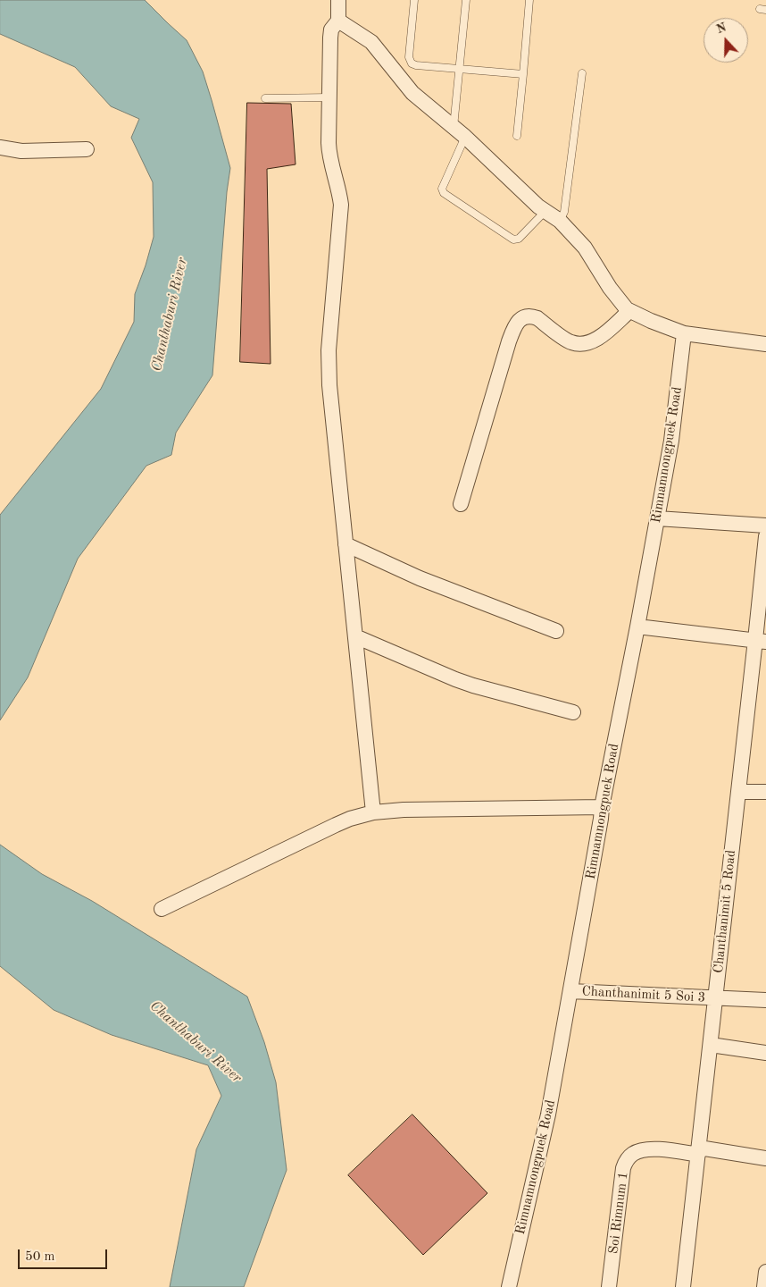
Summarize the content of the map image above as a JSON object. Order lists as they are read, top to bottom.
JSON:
{
  "streets": {
    "street": [
      "Rimnamnongpuek Road",
      "Chanthanimit 5 Road",
      "Chanthanimit 5 Soi 3",
      "Soi Rimnum 1"
    ]
  },
  "crossings": [
    ["Rimnamnongpuek Road", "Chanthanimit 5 Soi 3"],
    ["Chanthanimit 5 Road", "Chanthanimit 5 Soi 3"],
    ["Chanthanimit 5 Road", "Soi Rimnum 1"]
  ],
  "water": ["Chanthaburi River"],
  "scale_bar": "50 m",
  "north": "top"
}
